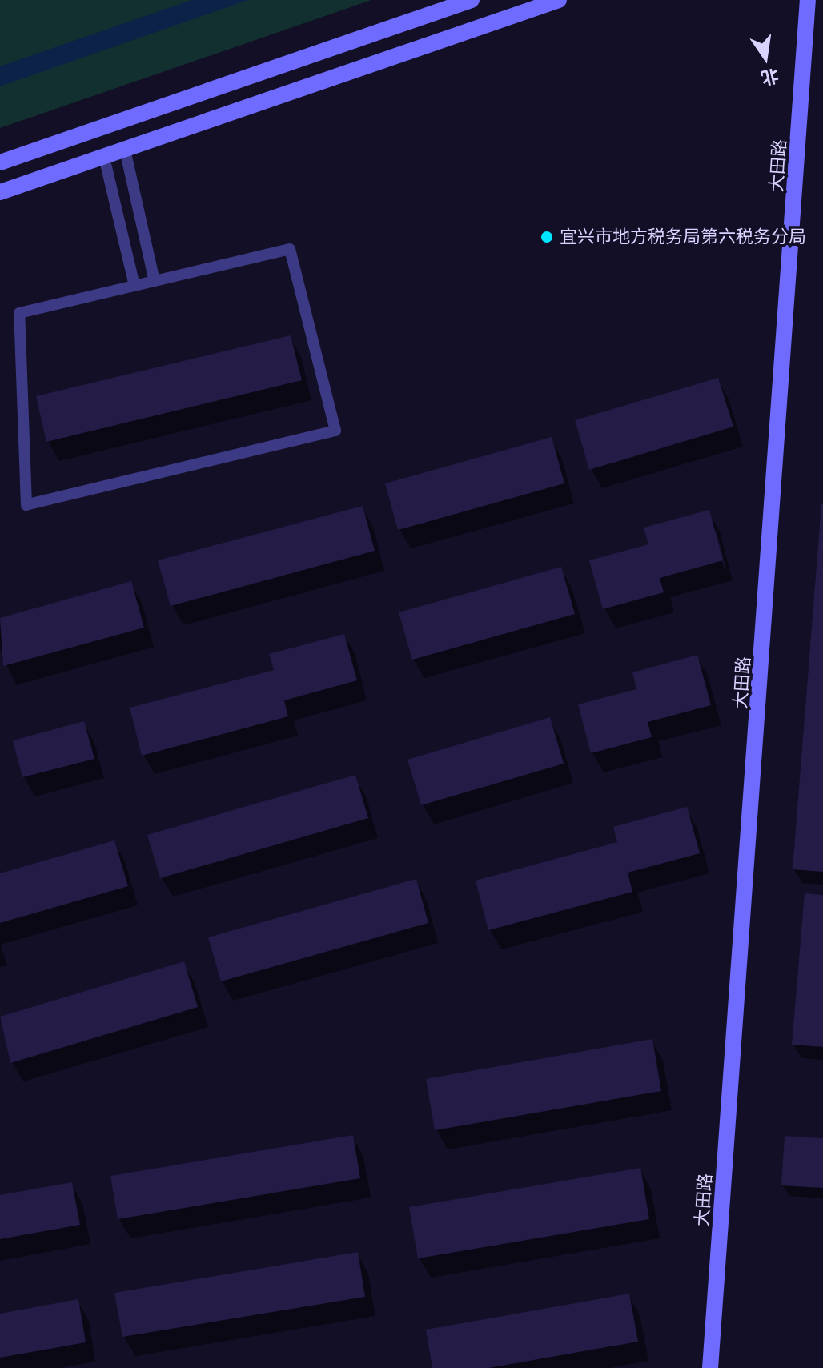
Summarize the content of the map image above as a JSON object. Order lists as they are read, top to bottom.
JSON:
{
  "streets": {
    "street": ["大田路"]
  },
  "places": ["宜兴市地方税务局第六税务分局"],
  "north": "bottom"
}
